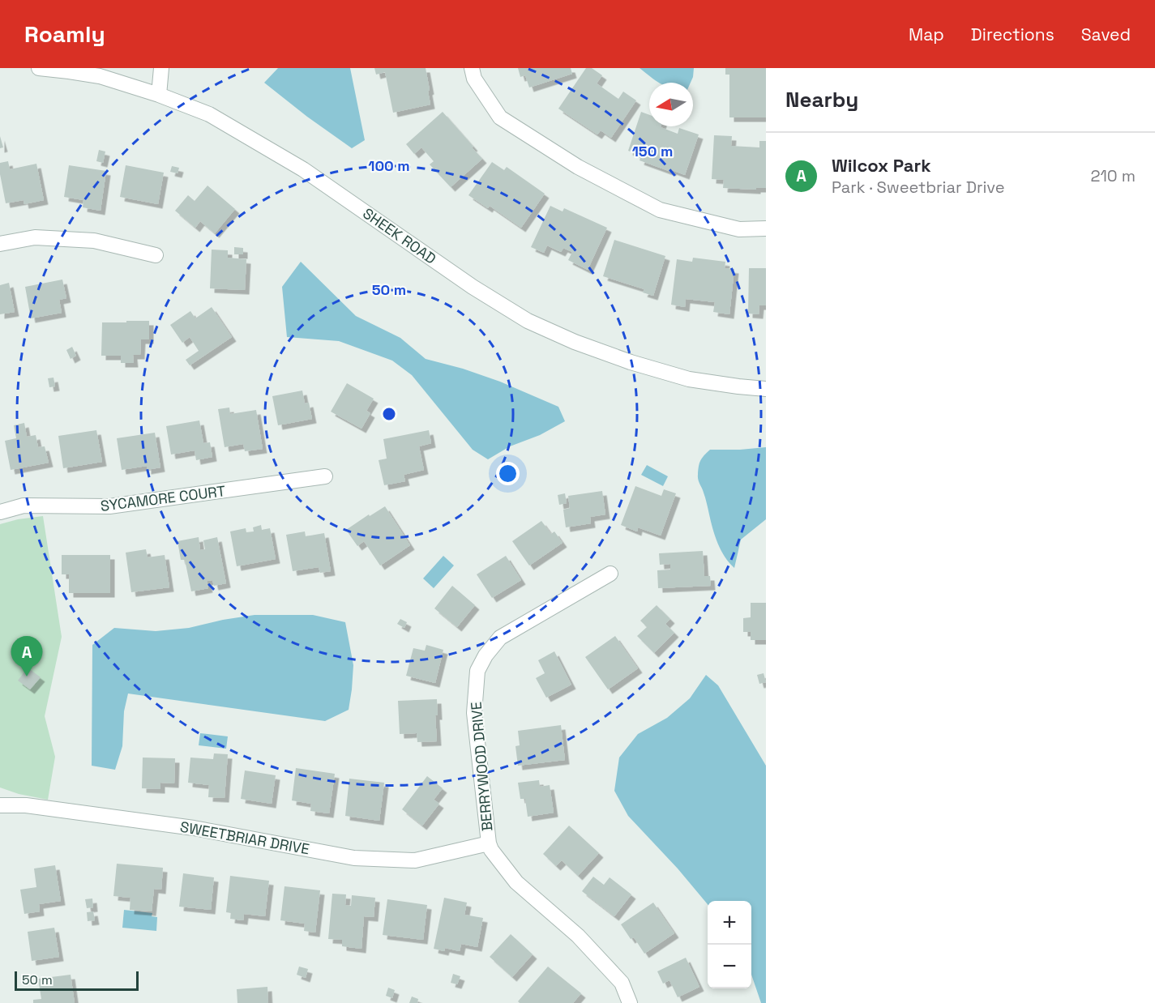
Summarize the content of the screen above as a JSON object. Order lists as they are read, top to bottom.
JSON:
{
  "streets": {
    "street": [
      "SHEEK ROAD",
      "SYCAMORE COURT",
      "BERRYWOOD DRIVE",
      "SWEETBRIAR DRIVE"
    ]
  },
  "crossings": [
    ["BERRYWOOD DRIVE", "SWEETBRIAR DRIVE"]
  ],
  "scale_bar": "50 m",
  "north": "left",
  "page": {
    "header": "Roamly",
    "nav": ["Map", "Directions", "Saved"],
    "heading": "Nearby",
    "list": [
      {
        "mark": "A",
        "name": "Wilcox Park",
        "note": "Park · Sweetbriar Drive",
        "value": "210 m"
      }
    ],
    "pins": "A",
    "map_buttons": ["+", "−"],
    "scale": "50 m"
  },
  "rings": ["150 m", "100 m", "50 m"]
}
